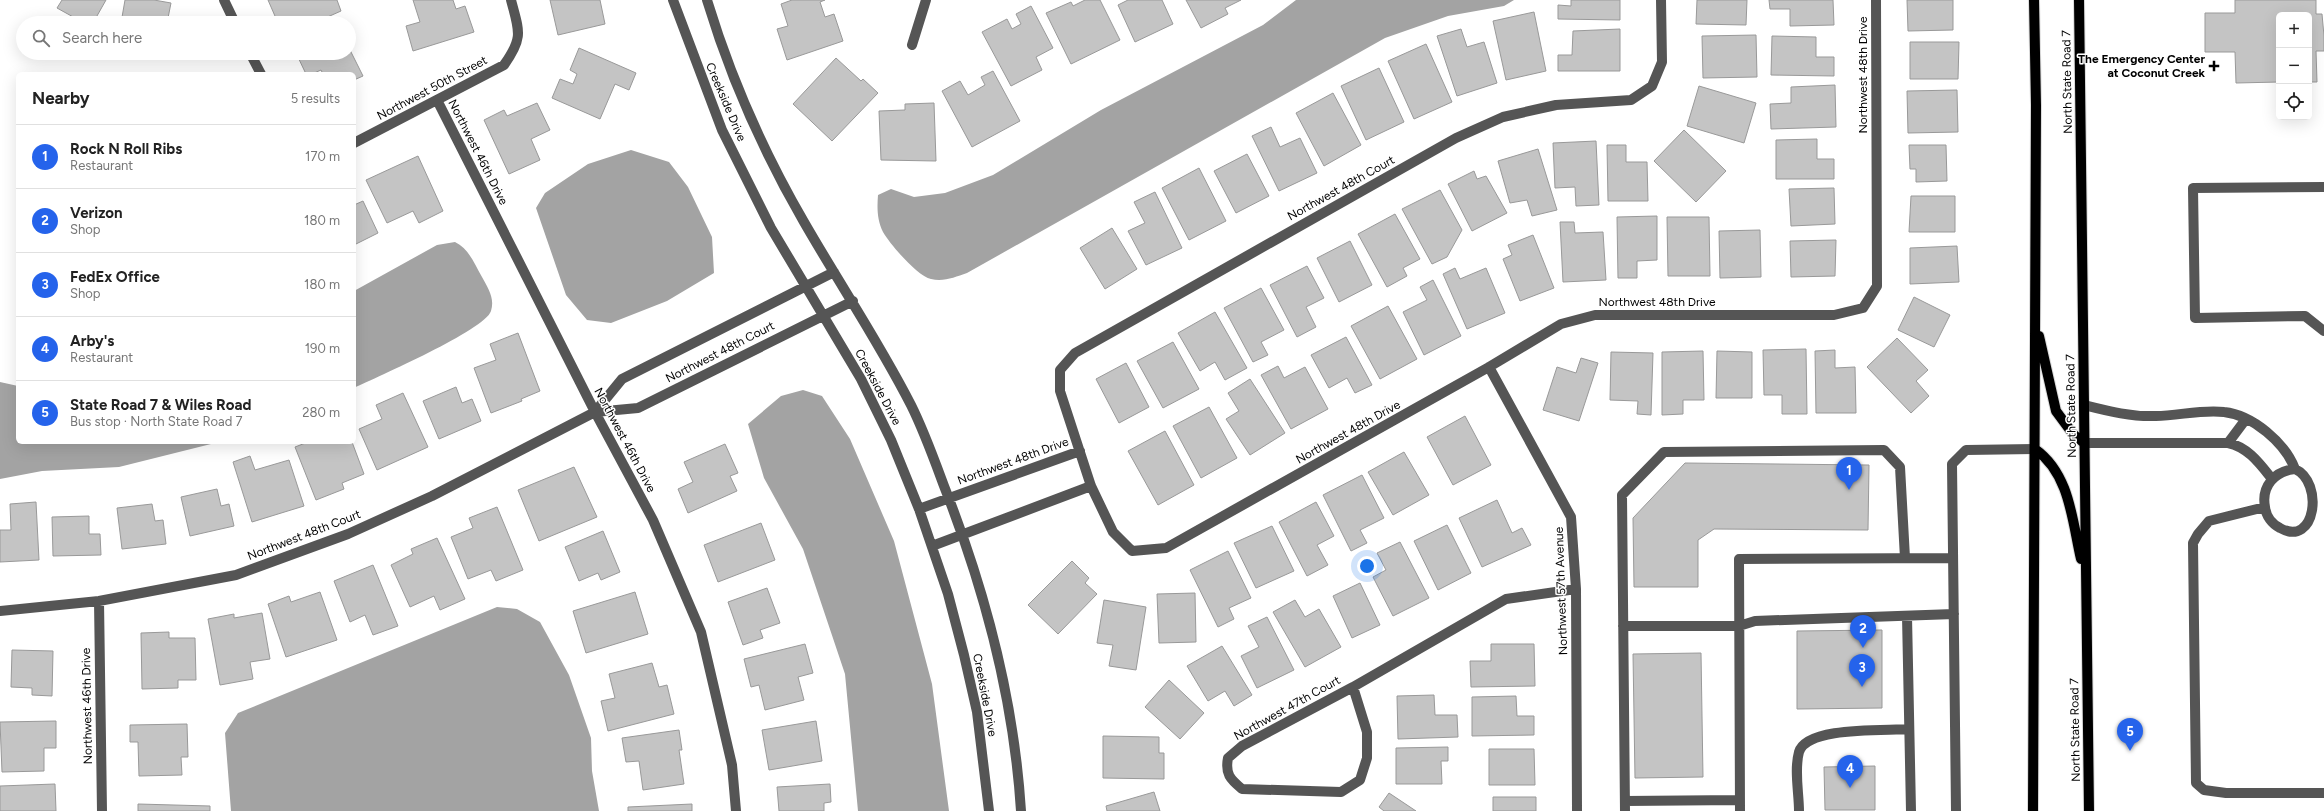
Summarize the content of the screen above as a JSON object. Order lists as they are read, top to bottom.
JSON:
{
  "streets": {
    "main road": ["North State Road 7"],
    "street": [
      "Northwest 48th Drive",
      "Northwest 50th Street",
      "Creekside Drive",
      "Northwest 46th Drive",
      "Northwest 48th Court",
      "Northwest 57th Avenue",
      "Northwest 47th Court"
    ]
  },
  "crossings": [
    ["Northwest 48th Drive", "Creekside Drive"],
    ["Northwest 48th Drive", "Northwest 48th Court"],
    ["Northwest 48th Drive", "Northwest 57th Avenue"],
    ["Northwest 50th Street", "Northwest 46th Drive"],
    ["Creekside Drive", "Northwest 48th Court"],
    ["Northwest 46th Drive", "Northwest 48th Court"],
    ["Northwest 57th Avenue", "Northwest 47th Court"]
  ],
  "places": {
    "health": ["The Emergency Center at Coconut Creek"]
  },
  "page": {
    "map_buttons": ["+", "−"],
    "search": "Search here",
    "heading": ["Nearby", "5 results"],
    "list": [
      {
        "mark": "1",
        "name": "Rock N Roll Ribs",
        "note": "Restaurant",
        "value": "170 m"
      },
      {
        "mark": "2",
        "name": "Verizon",
        "note": "Shop",
        "value": "180 m"
      },
      {
        "mark": "3",
        "name": "FedEx Office",
        "note": "Shop",
        "value": "180 m"
      },
      {
        "mark": "4",
        "name": "Arby's",
        "note": "Restaurant",
        "value": "190 m"
      },
      {
        "mark": "5",
        "name": "State Road 7 & Wiles Road",
        "note": "Bus stop · North State Road 7",
        "value": "280 m"
      }
    ],
    "pins": [
      "1",
      "2",
      "3",
      "5",
      "4"
    ]
  }
}
